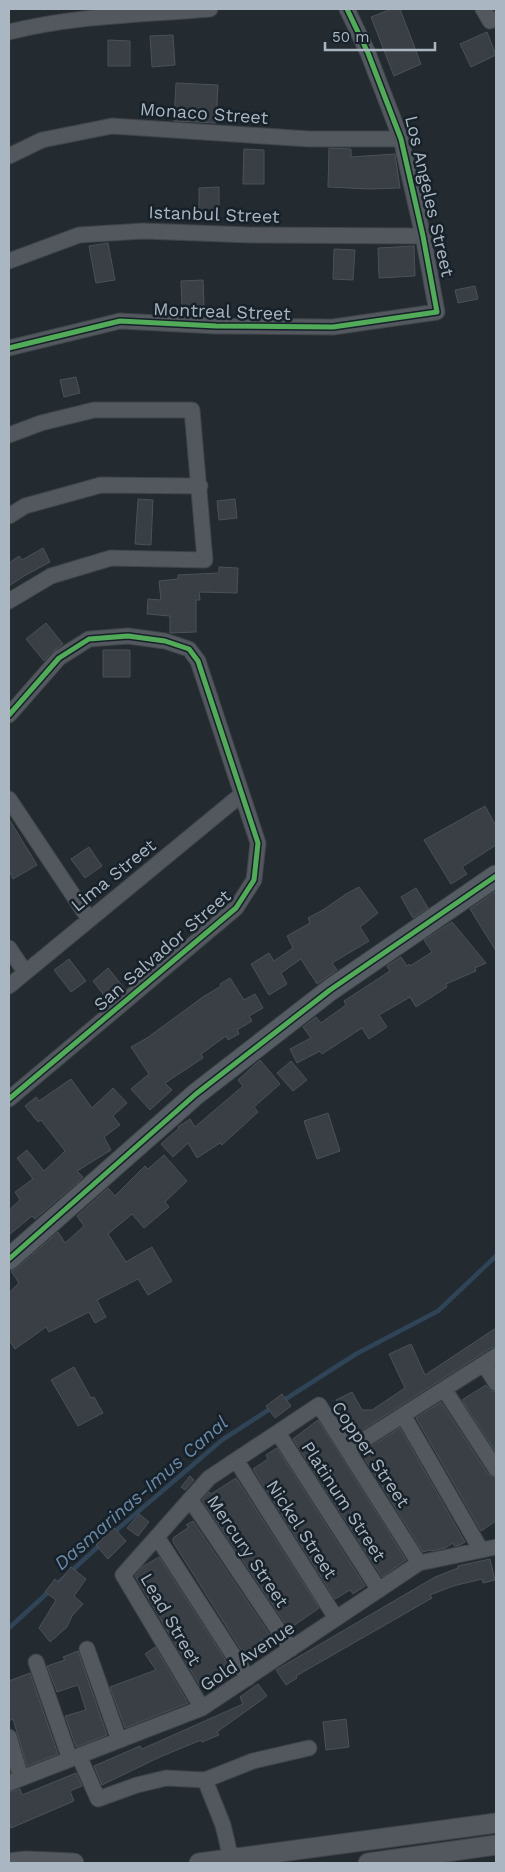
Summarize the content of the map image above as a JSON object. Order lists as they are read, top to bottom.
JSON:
{
  "streets": {
    "street": [
      "Monaco Street",
      "Los Angeles Street",
      "Istanbul Street",
      "Montreal Street",
      "Lima Street",
      "San Salvador Street",
      "Copper Street",
      "Platinum Street",
      "Nickel Street",
      "Mercury Street",
      "Lead Street",
      "Gold Avenue"
    ]
  },
  "crossings": [
    ["Monaco Street", "Los Angeles Street"],
    ["Los Angeles Street", "Istanbul Street"],
    ["Los Angeles Street", "Montreal Street"],
    ["Lima Street", "San Salvador Street"],
    ["Copper Street", "Platinum Street"],
    ["Copper Street", "Nickel Street"],
    ["Copper Street", "Mercury Street"],
    ["Copper Street", "Lead Street"],
    ["Copper Street", "Gold Avenue"],
    ["Platinum Street", "Gold Avenue"],
    ["Nickel Street", "Gold Avenue"],
    ["Mercury Street", "Gold Avenue"],
    ["Lead Street", "Gold Avenue"]
  ],
  "water": ["Dasmarinas-Imus Canal"],
  "scale_bar": "50 m"
}
